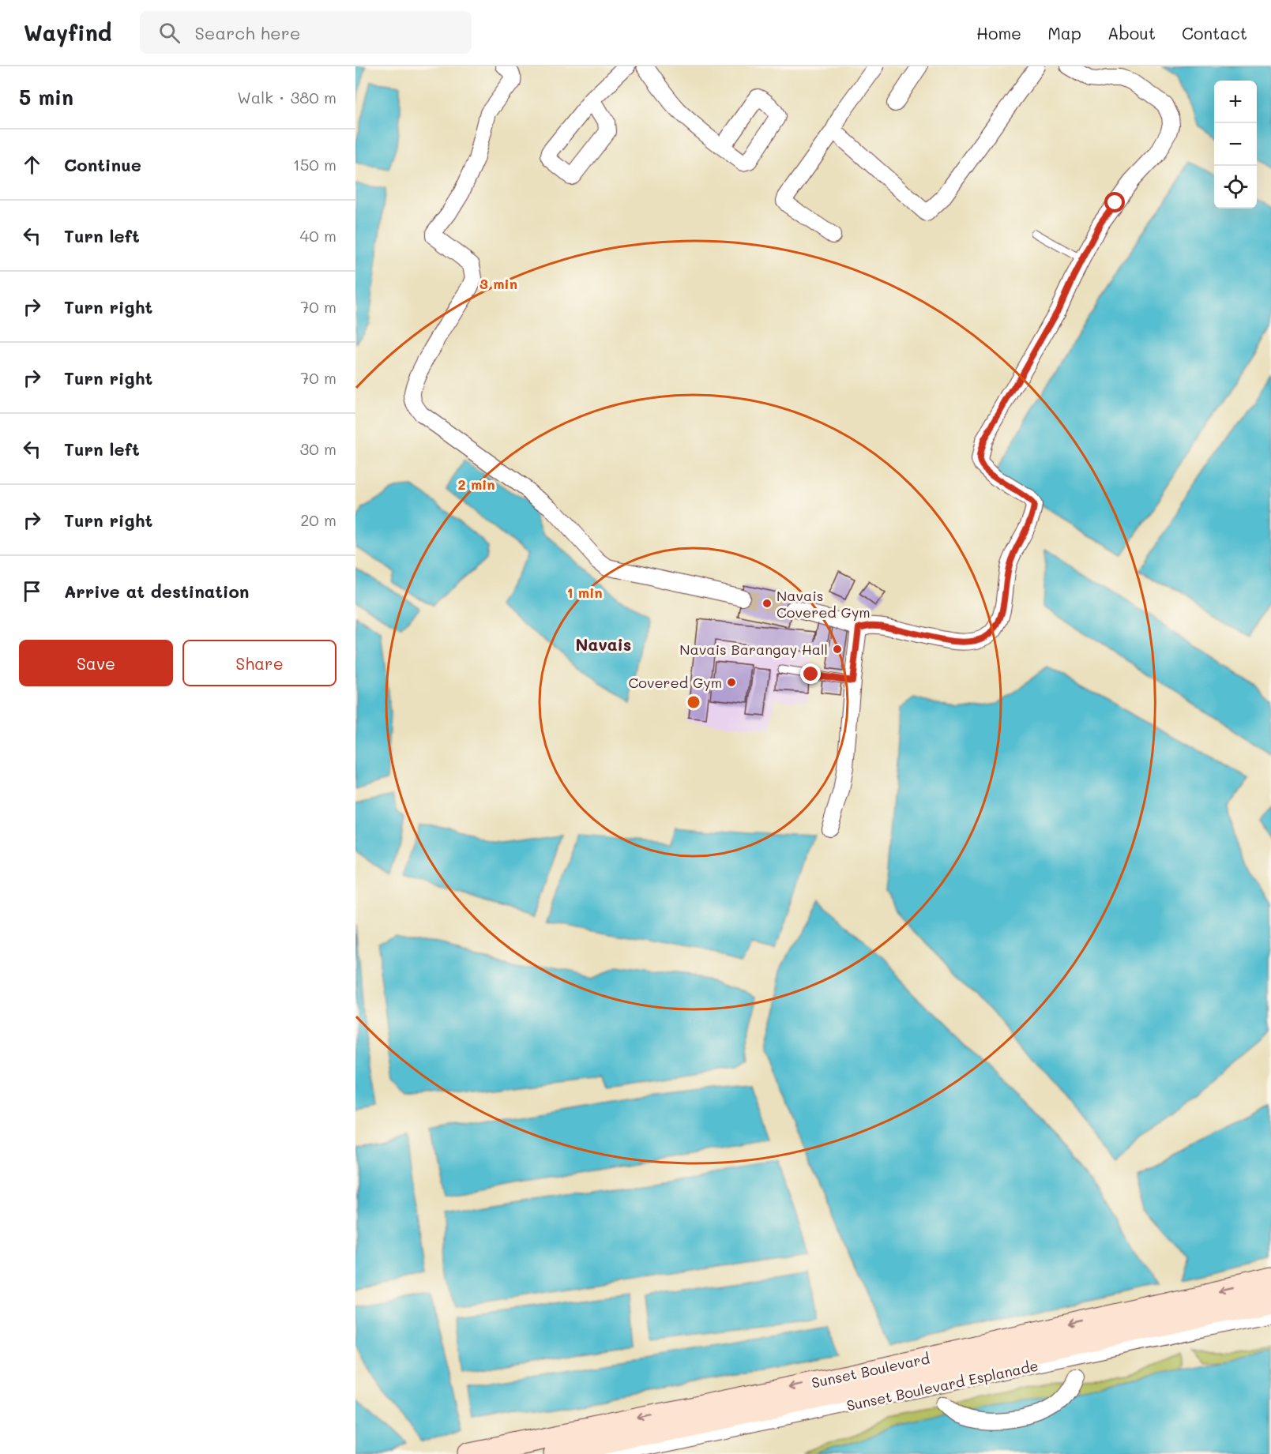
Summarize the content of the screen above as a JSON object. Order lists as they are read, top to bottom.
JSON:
{
  "streets": {
    "main road": ["Sunset Boulevard"],
    "street": ["Sunset Boulevard Esplanade"]
  },
  "districts": ["Navais"],
  "places": ["Navais Covered Gym", "Navais Barangay Hall", "Covered Gym"],
  "page": {
    "header": "Wayfind",
    "search": "Search here",
    "nav": [
      "Home",
      "Map",
      "About",
      "Contact"
    ],
    "heading": ["5 min", "Walk · 380 m"],
    "map_buttons": ["+", "−"],
    "list": [
      ["Continue", "150 m"],
      ["Turn left", "40 m"],
      ["Turn right", "70 m"],
      ["Turn right", "70 m"],
      ["Turn left", "30 m"],
      ["Turn right", "20 m"],
      "Arrive at destination"
    ],
    "buttons": ["Save", "Share"]
  },
  "rings": ["3 min", "2 min", "1 min"]
}
